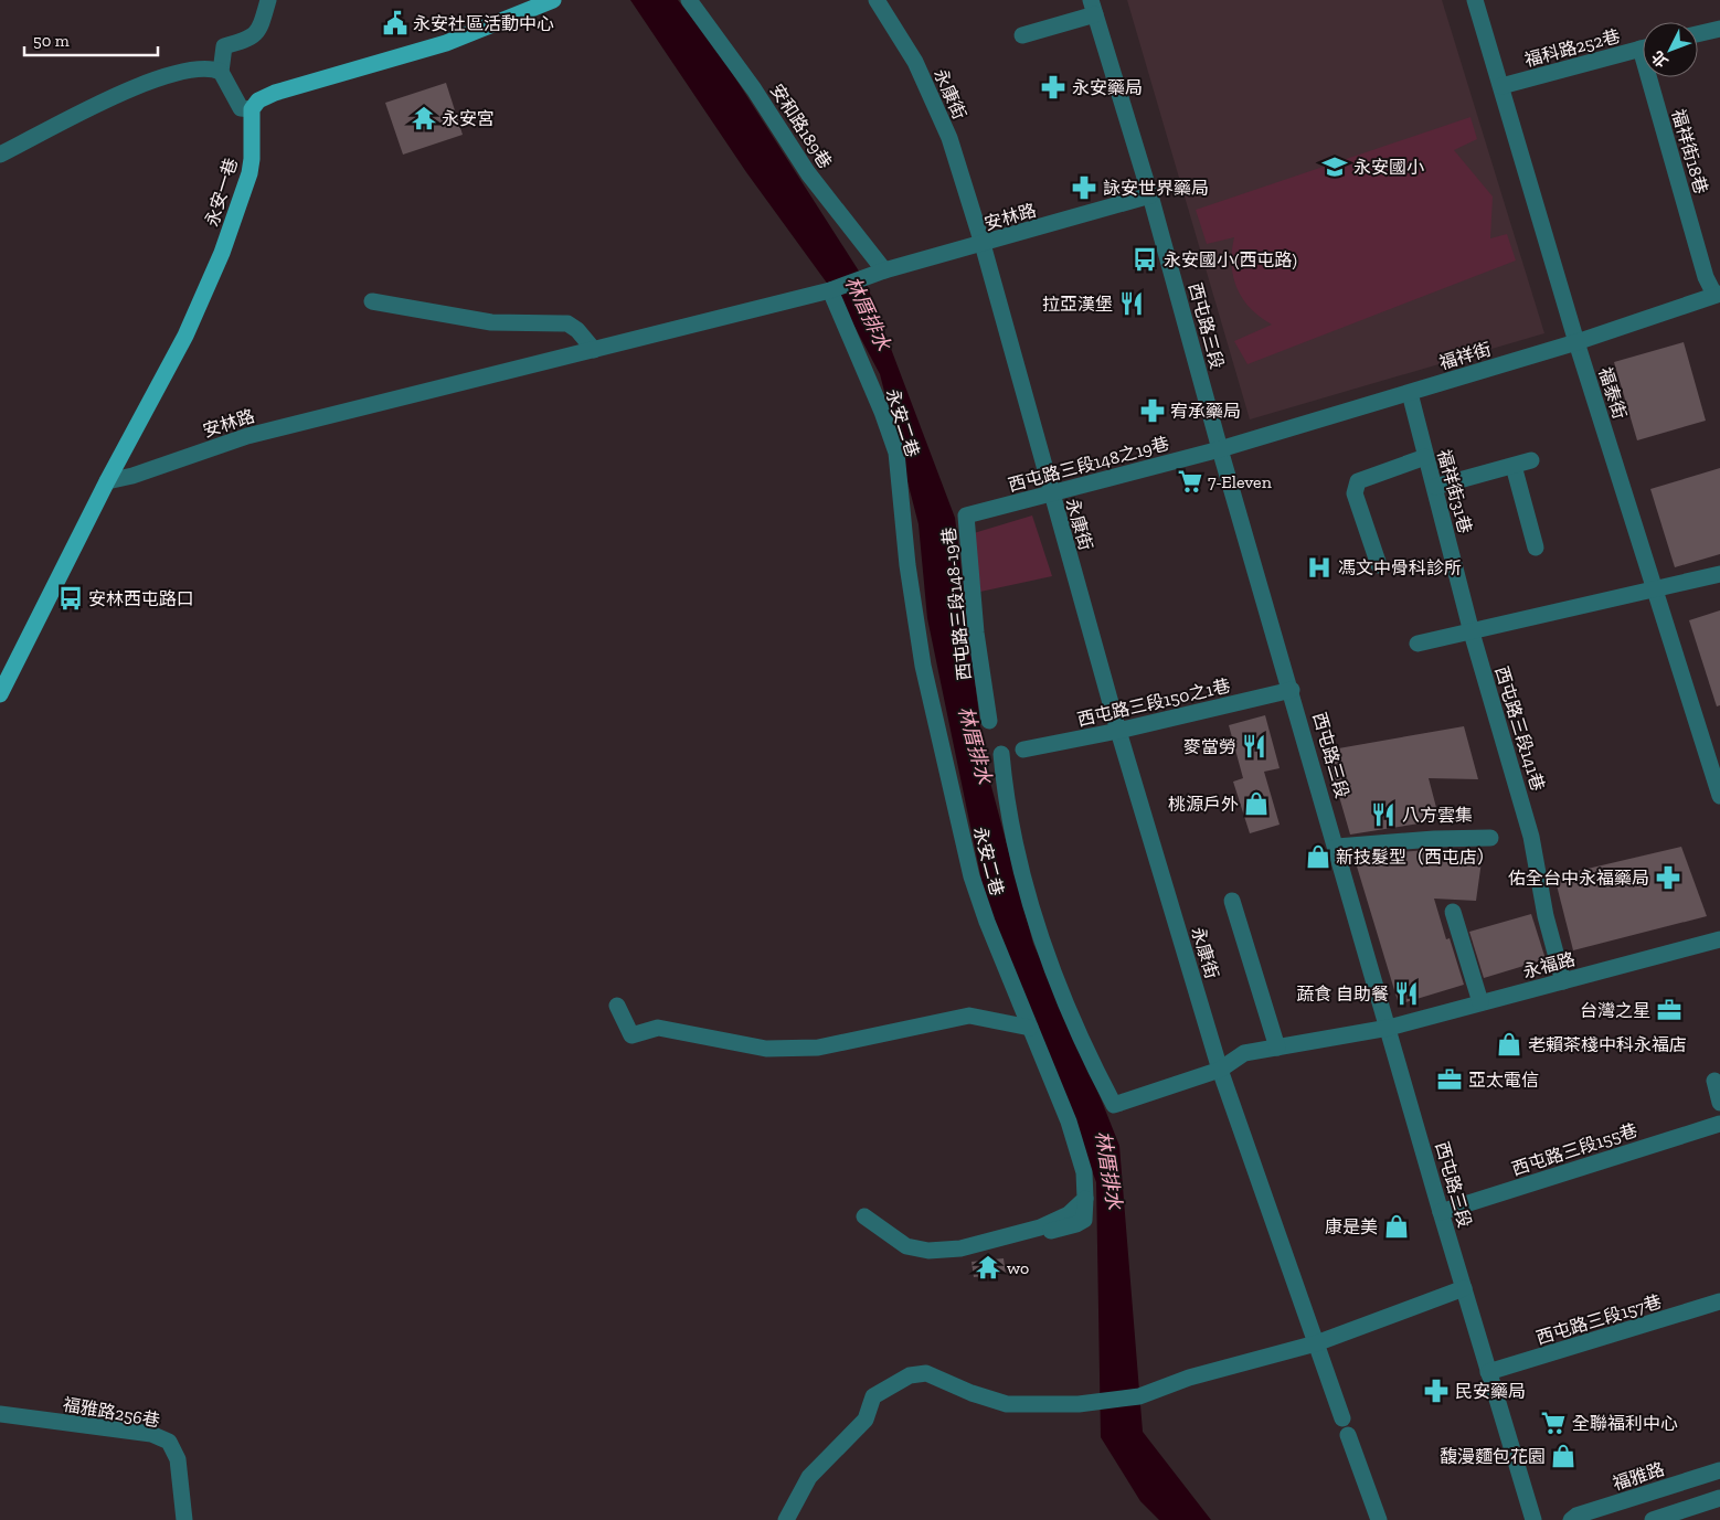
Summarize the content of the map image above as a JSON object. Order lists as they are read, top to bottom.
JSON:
{
  "streets": {
    "main road": ["永安一巷"],
    "street": [
      "福科路252巷",
      "永康街",
      "安和路189巷",
      "福祥街18巷",
      "安林路",
      "西屯路三段",
      "福祥街",
      "福泰街",
      "永安二巷",
      "西屯路三段148之19巷",
      "福祥街31巷",
      "西屯路三段148-19巷",
      "西屯路三段150之1巷",
      "西屯路三段141巷",
      "永福路",
      "西屯路三段155巷",
      "西屯路三段157巷",
      "福雅路256巷",
      "福雅路"
    ]
  },
  "crossings": [
    ["福科路252巷", "福泰街"],
    ["永康街", "安林路"],
    ["永康街", "西屯路三段148之19巷"],
    ["永康街", "西屯路三段150之1巷"],
    ["永康街", "永福路"],
    ["安和路189巷", "安林路"],
    ["福祥街18巷", "福祥街"],
    ["永安一巷", "安林路"],
    ["安林路", "西屯路三段"],
    ["安林路", "永安二巷"],
    ["西屯路三段", "福祥街"],
    ["西屯路三段", "西屯路三段148之19巷"],
    ["西屯路三段", "西屯路三段150之1巷"],
    ["西屯路三段", "永福路"],
    ["西屯路三段", "西屯路三段155巷"],
    ["西屯路三段", "西屯路三段157巷"],
    ["福祥街", "福泰街"],
    ["福祥街", "西屯路三段148之19巷"],
    ["福祥街", "福祥街31巷"],
    ["西屯路三段148之19巷", "西屯路三段148-19巷"],
    ["福祥街31巷", "西屯路三段141巷"],
    ["西屯路三段141巷", "永福路"]
  ],
  "water": ["林厝排水"],
  "places": {
    "public building": ["永安社區活動中心"],
    "pharmacy": [
      "永安藥局",
      "詠安世界藥局",
      "宥承藥局",
      "佑全台中永福藥局",
      "民安藥局"
    ],
    "temple": ["永安宮", "wo"],
    "school or university": ["永安國小"],
    "bus stop": ["永安國小(西屯路)", "安林西屯路口"],
    "restaurant": [
      "拉亞漢堡",
      "麥當勞",
      "八方雲集",
      "蔬食 自助餐"
    ],
    "supermarket": ["7-Eleven", "全聯福利中心"],
    "hospital": ["馮文中骨科診所"],
    "shop": [
      "桃源戶外",
      "新技髮型（西屯店）",
      "老賴茶棧中科永福店",
      "康是美",
      "馥漫麵包花園"
    ],
    "office": ["台灣之星", "亞太電信"]
  },
  "scale_bar": "50 m",
  "north": "bottom left"
}
